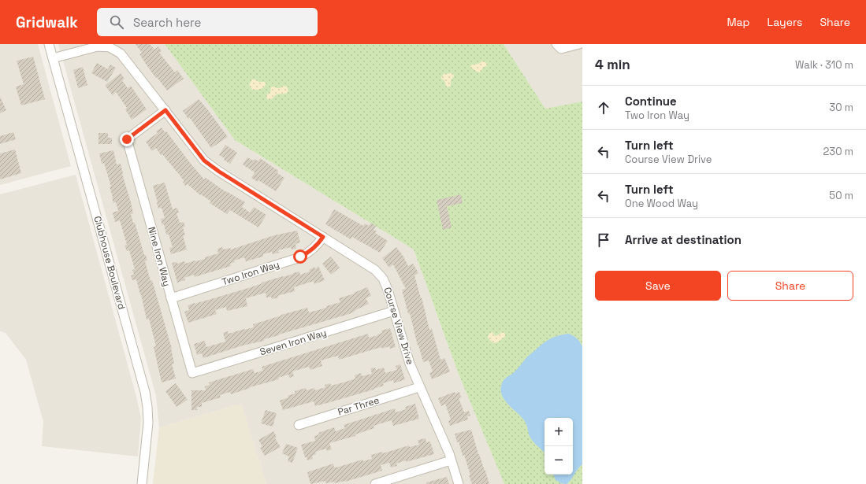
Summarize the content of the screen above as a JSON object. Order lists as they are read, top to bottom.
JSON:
{
  "streets": {
    "street": [
      "Nine Iron Way",
      "Clubhouse Boulevard",
      "Two Iron Way",
      "Course View Drive",
      "Seven Iron Way",
      "Par Three"
    ]
  },
  "crossings": [
    ["Nine Iron Way", "Two Iron Way"],
    ["Nine Iron Way", "Course View Drive"],
    ["Nine Iron Way", "Seven Iron Way"],
    ["Clubhouse Boulevard", "Course View Drive"],
    ["Two Iron Way", "Course View Drive"],
    ["Course View Drive", "Seven Iron Way"],
    ["Course View Drive", "Par Three"]
  ],
  "page": {
    "header": "Gridwalk",
    "search": "Search here",
    "nav": ["Map", "Layers", "Share"],
    "heading": ["4 min", "Walk · 310 m"],
    "list": [
      ["Continue", "Two Iron Way", "30 m"],
      ["Turn left", "Course View Drive", "230 m"],
      ["Turn left", "One Wood Way", "50 m"],
      "Arrive at destination"
    ],
    "buttons": ["Save", "Share"],
    "map_buttons": ["+", "−"]
  }
}
